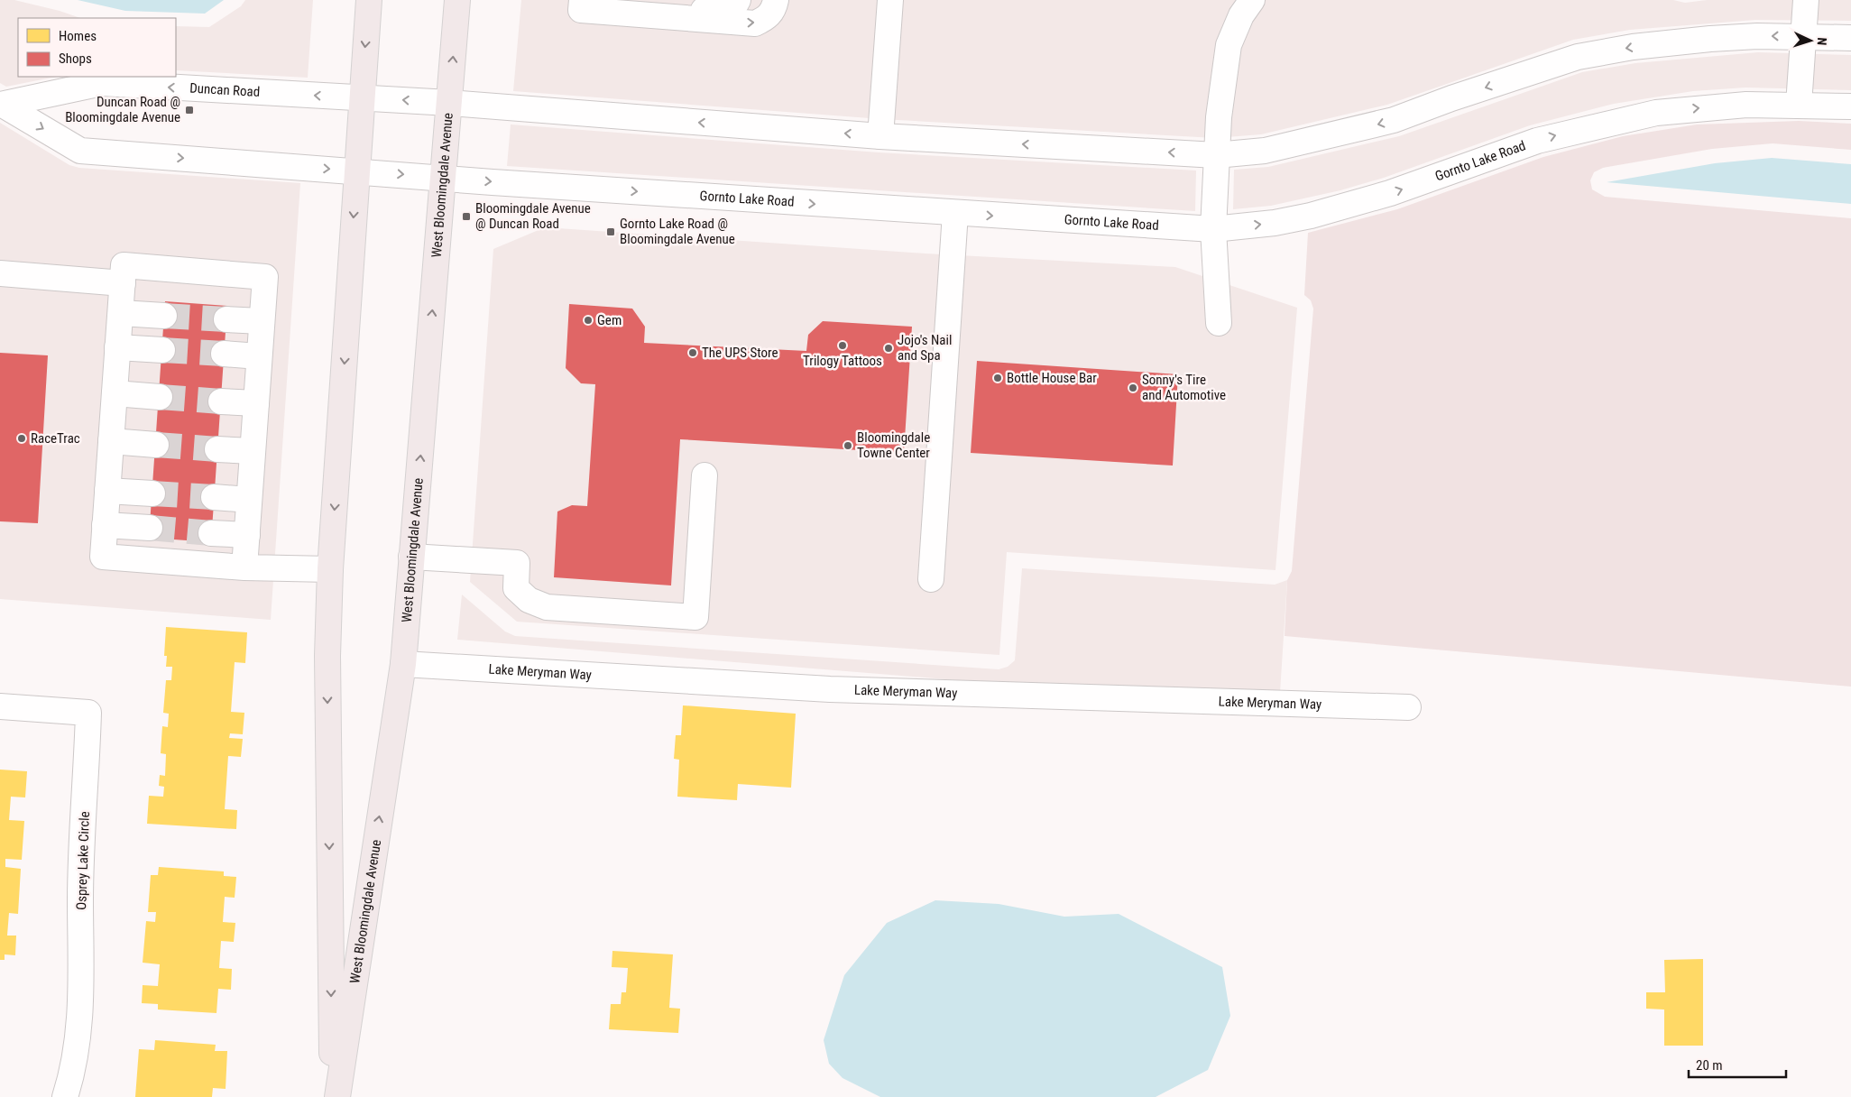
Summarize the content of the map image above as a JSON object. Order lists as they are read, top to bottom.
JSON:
{
  "streets": {
    "main road": ["West Bloomingdale Avenue"],
    "street": [
      "Duncan Road",
      "Gornto Lake Road",
      "Lake Meryman Way",
      "Osprey Lake Circle"
    ]
  },
  "crossings": [
    ["Duncan Road", "Gornto Lake Road"],
    ["Duncan Road", "West Bloomingdale Avenue"],
    ["Gornto Lake Road", "West Bloomingdale Avenue"],
    ["West Bloomingdale Avenue", "Lake Meryman Way"]
  ],
  "places": {
    "transit": ["Duncan Road @ Bloomingdale Avenue", "Bloomingdale Avenue @ Duncan Road", "Gornto Lake Road @ Bloomingdale Avenue"],
    "other": [
      "Gem",
      "Trilogy Tattoos",
      "Jojo's Nail and Spa",
      "The UPS Store",
      "Bottle House Bar",
      "Sonny's Tire and Automotive",
      "RaceTrac",
      "Bloomingdale Towne Center"
    ]
  },
  "legend": ["Homes", "Shops"],
  "scale_bar": "20 m",
  "north": "right"
}
